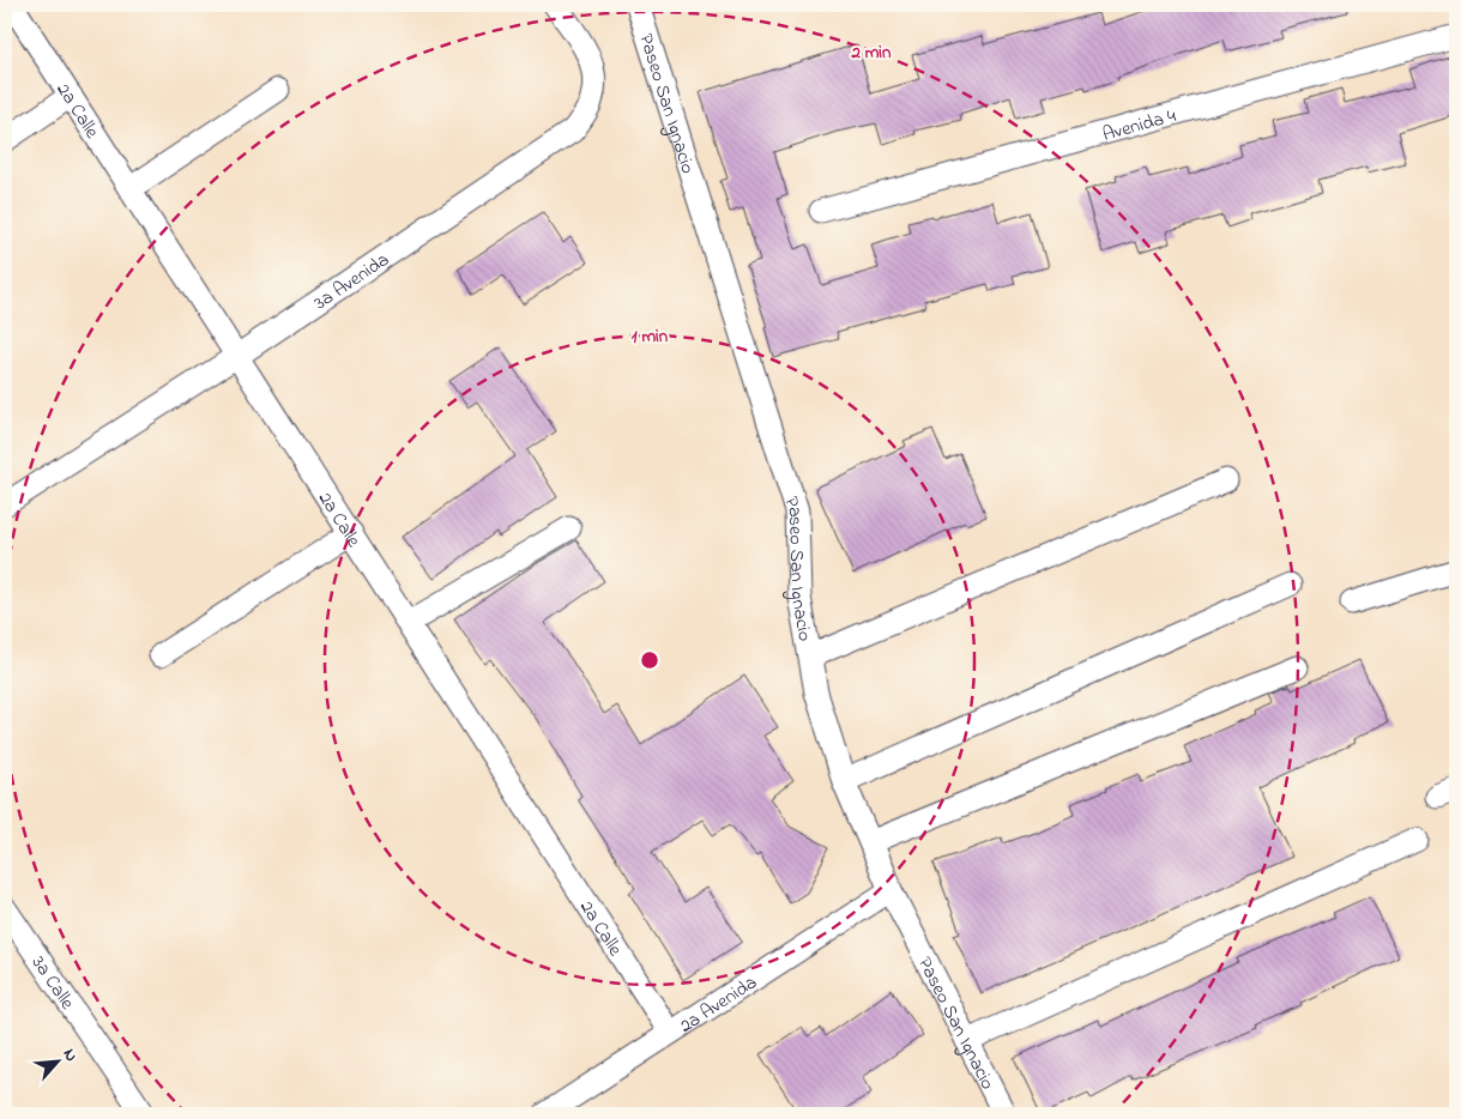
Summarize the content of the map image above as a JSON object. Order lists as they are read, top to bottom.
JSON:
{
  "streets": {
    "street": [
      "Paseo San Ignacio",
      "2a Calle",
      "Avenida 4",
      "3a Avenida",
      "3a Calle",
      "2a Avenida"
    ]
  },
  "crossings": [
    ["Paseo San Ignacio", "2a Avenida"],
    ["2a Calle", "3a Avenida"],
    ["2a Calle", "2a Avenida"]
  ],
  "north": "top right",
  "rings": ["2 min", "1 min"]
}
